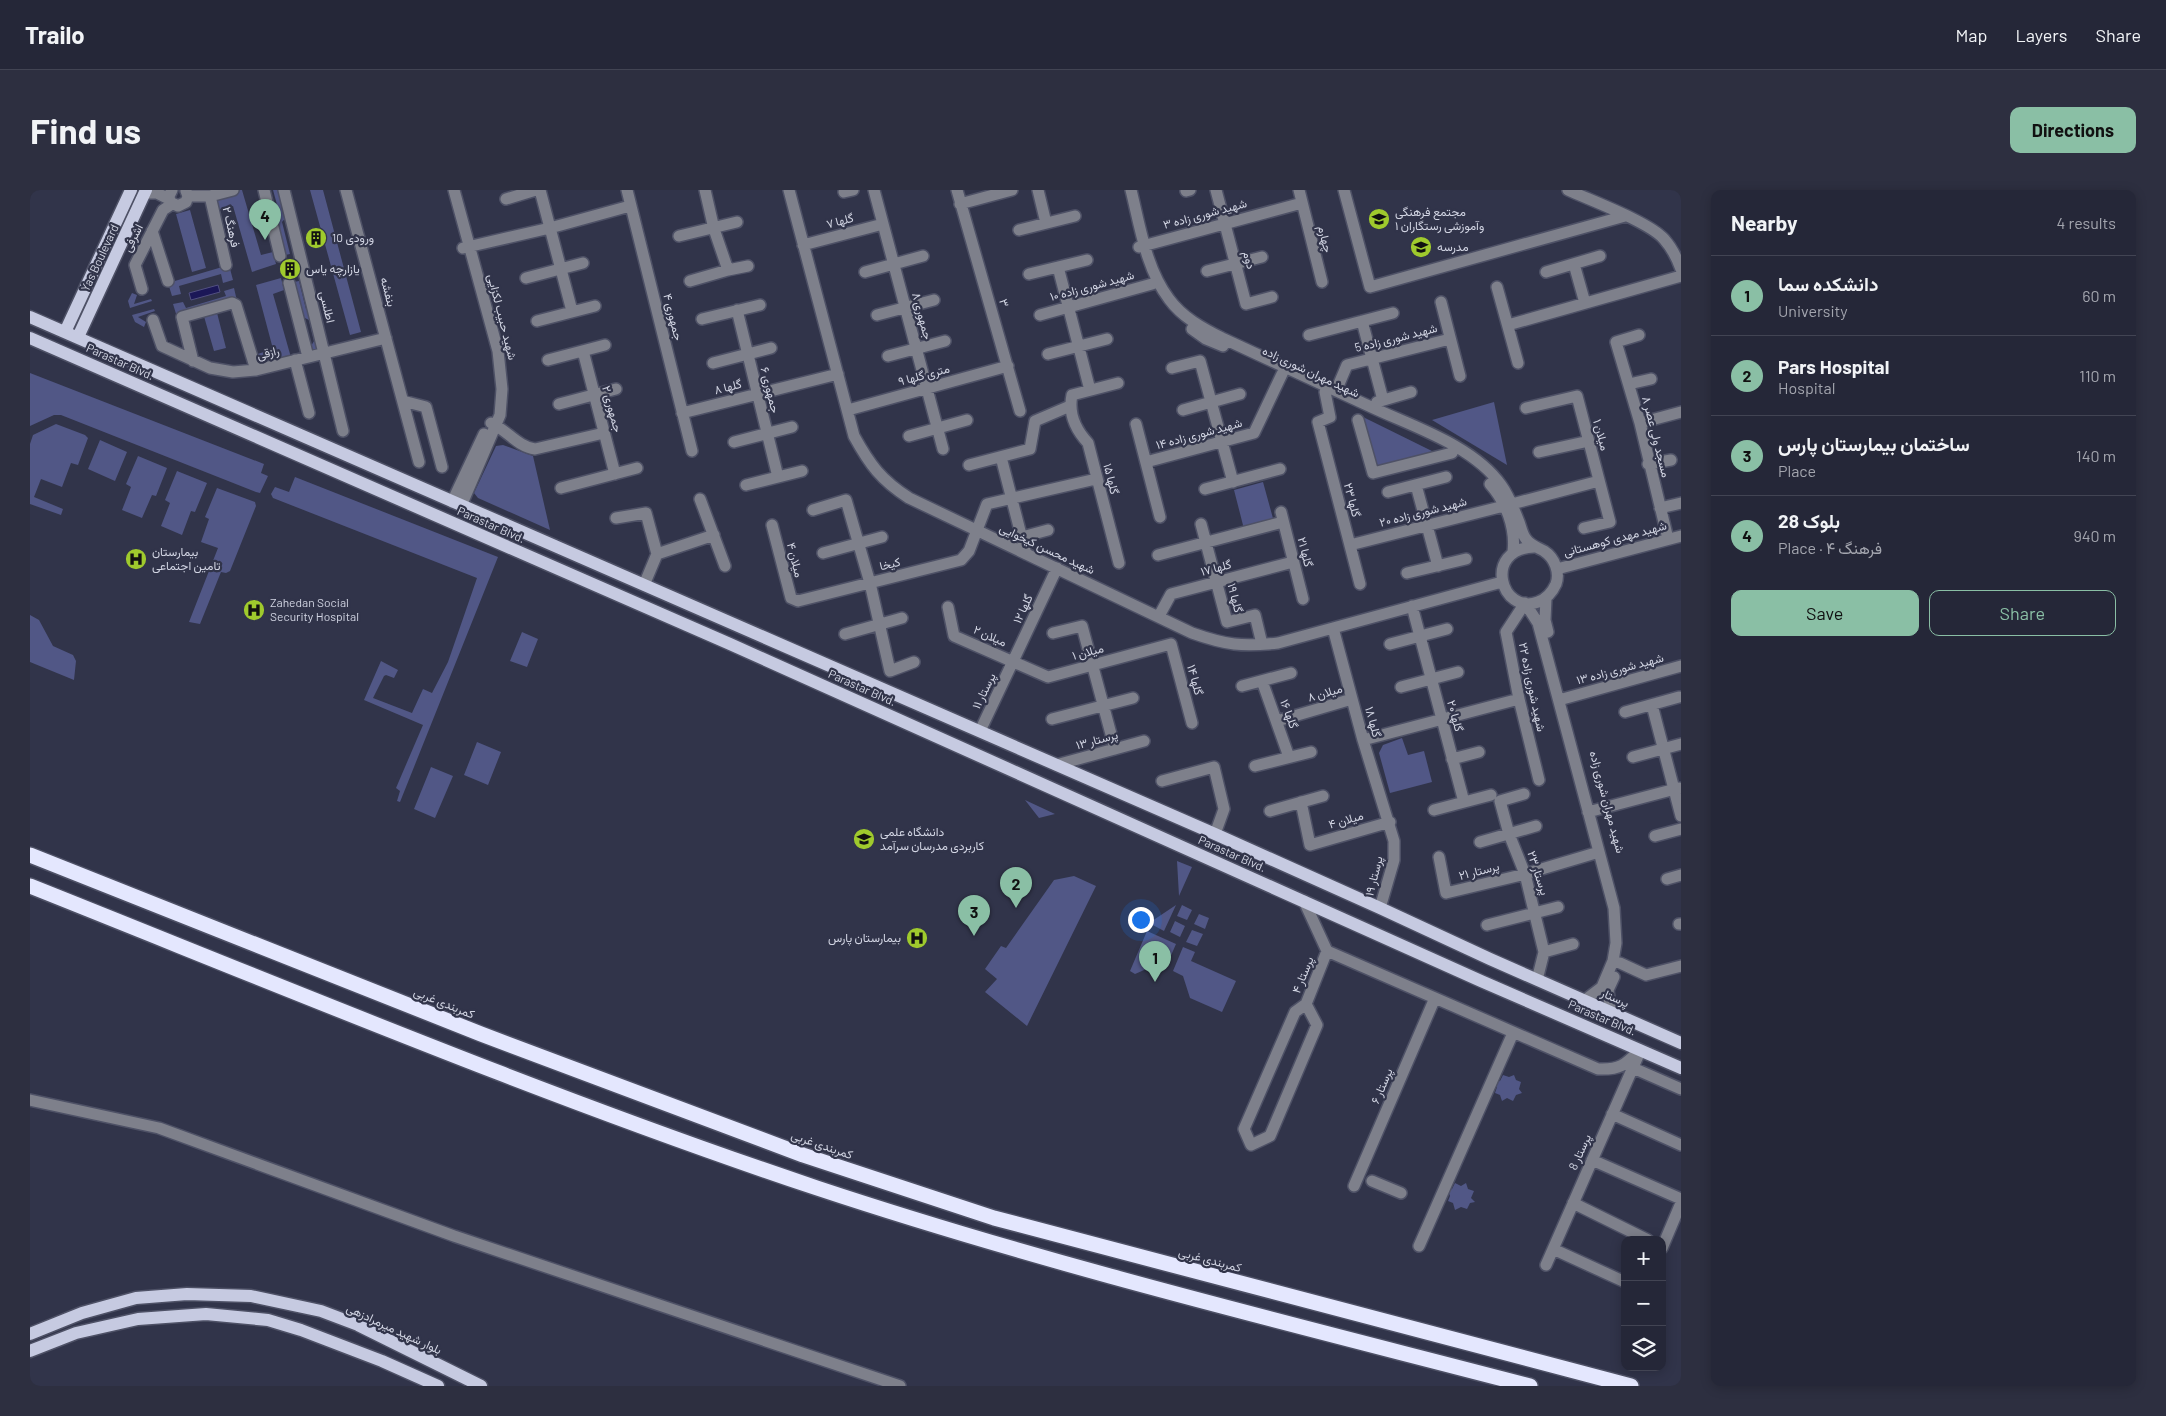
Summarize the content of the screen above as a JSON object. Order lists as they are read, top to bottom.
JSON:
{
  "streets": {
    "highway": ["کمربندی غربی"],
    "main road": [
      "Yas Boulevard",
      "Parastar Blvd.",
      "پرستار",
      "بلوار شهید میرمرادزهی"
    ],
    "street": [
      "شهید شوری زاده ۳",
      "گلها ۷",
      "فرهنگ ۲",
      "اشرفی",
      "چهارم",
      "دوم",
      "شهید شوری زاده ۱۰",
      "بنفشه",
      "۳",
      "اطلسی",
      "جمهوری ۸",
      "شهید حبیب لکزایی",
      "جمهوری ۴",
      "شهید شوری زاده 5",
      "رازقی",
      "شهید مهران شوری زاده",
      "۹ متری گلها",
      "گلها ۸",
      "جمهوری ۶",
      "جمهوری ۲",
      "شهید شوری زاده ۱۴",
      "میلان ۱",
      "مسجد ولی عصر ۸",
      "گلها ۱۵",
      "گلها ۲۳",
      "شهید شوری زاده ۲۰",
      "شهید مهدی کوهستانی",
      "شهید محسن کیخوایی",
      "گلها ۲۱",
      "میلان ۴",
      "کیخا",
      "گلها ۱۷",
      "گلها ۱۹",
      "گلها ۱۲",
      "میلان ۲",
      "شهید شوری زاده ۱۳",
      "گلها ۱۴",
      "شهید شوری زاده ۲۲",
      "پرستار ۱۱",
      "میلان ۸",
      "گلها ۱۶",
      "گلها ۲۰",
      "گلها ۱۸",
      "پرستار ۱۳",
      "پرستار ۲۱",
      "پرستار ۲۳",
      "پرستار ۱۹",
      "پرستار ۴",
      "پرستار ۶",
      "پرستار 8"
    ]
  },
  "crossings": [
    ["شهید شوری زاده ۳", "چهارم"],
    ["شهید شوری زاده ۳", "دوم"],
    ["شهید شوری زاده ۳", "شهید مهران شوری زاده"],
    ["گلها ۷", "جمهوری ۸"],
    ["گلها ۷", "شهید محسن کیخوایی"],
    ["Yas Boulevard", "Parastar Blvd."],
    ["شهید شوری زاده ۱۰", "شهید مهران شوری زاده"],
    ["بنفشه", "رازقی"],
    ["۳", "۹ متری گلها"],
    ["اطلسی", "رازقی"],
    ["جمهوری ۸", "۹ متری گلها"],
    ["شهید حبیب لکزایی", "Parastar Blvd."],
    ["جمهوری ۴", "گلها ۸"],
    ["شهید شوری زاده 5", "شهید مهران شوری زاده"],
    ["شهید شوری زاده 5", "گلها ۲۳"],
    ["Parastar Blvd.", "پرستار ۱۱"],
    ["Parastar Blvd.", "پرستار ۱۳"],
    ["Parastar Blvd.", "پرستار ۲۳"],
    ["Parastar Blvd.", "پرستار ۱۹"],
    ["Parastar Blvd.", "پرستار ۴"],
    ["Parastar Blvd.", "پرستار"],
    ["Parastar Blvd.", "پرستار 8"],
    ["شهید مهران شوری زاده", "شهید شوری زاده ۱۴"],
    ["شهید مهران شوری زاده", "گلها ۲۳"],
    ["شهید مهران شوری زاده", "شهید شوری زاده ۲۰"],
    ["شهید مهران شوری زاده", "شهید مهدی کوهستانی"],
    ["شهید مهران شوری زاده", "شهید محسن کیخوایی"],
    ["شهید مهران شوری زاده", "شهید شوری زاده ۱۳"],
    ["شهید مهران شوری زاده", "شهید شوری زاده ۲۲"],
    ["شهید مهران شوری زاده", "پرستار"],
    ["۹ متری گلها", "شهید محسن کیخوایی"],
    ["گلها ۸", "جمهوری ۶"],
    ["گلها ۸", "شهید محسن کیخوایی"],
    ["میلان ۱", "شهید شوری زاده ۲۰"],
    ["میلان ۱", "گلها ۱۲"],
    ["میلان ۱", "میلان ۲"],
    ["میلان ۱", "گلها ۱۴"],
    ["میلان ۱", "پرستار ۱۱"],
    ["مسجد ولی عصر ۸", "شهید مهدی کوهستانی"],
    ["گلها ۲۳", "شهید شوری زاده ۲۰"],
    ["شهید مهدی کوهستانی", "شهید محسن کیخوایی"],
    ["شهید مهدی کوهستانی", "شهید شوری زاده ۲۲"],
    ["شهید محسن کیخوایی", "کیخا"],
    ["شهید محسن کیخوایی", "گلها ۱۷"],
    ["شهید محسن کیخوایی", "گلها ۱۹"],
    ["شهید محسن کیخوایی", "گلها ۱۲"],
    ["شهید محسن کیخوایی", "شهید شوری زاده ۲۲"],
    ["شهید محسن کیخوایی", "گلها ۲۰"],
    ["شهید محسن کیخوایی", "گلها ۱۸"],
    ["گلها ۲۱", "گلها ۱۷"],
    ["گلها ۲۱", "گلها ۱۹"],
    ["میلان ۴", "کیخا"],
    ["میلان ۴", "گلها ۱۸"],
    ["میلان ۴", "پرستار ۱۹"],
    ["گلها ۱۷", "گلها ۱۹"],
    ["گلها ۱۲", "میلان ۲"],
    ["گلها ۱۲", "پرستار ۱۱"],
    ["میلان ۲", "پرستار ۱۱"],
    ["میلان ۸", "گلها ۱۶"],
    ["میلان ۸", "گلها ۱۸"],
    ["گلها ۱۸", "پرستار ۱۹"],
    ["پرستار ۲۱", "پرستار ۲۳"],
    ["پرستار ۲۳", "پرستار"]
  ],
  "places": {
    "school or university": ["مجتمع فرهنگی وآموزشی رستگاران ۱", "مدرسه", "دانشگاه علمی کاربردی مدرسان سرآمد"],
    "building": ["ورودی 10", "یازارچه یاس"],
    "hospital": ["بیمارستان تامین اجتماعی", "Zahedan Social Security Hospital", "بیمارستان پارس"]
  },
  "page": {
    "header": "Trailo",
    "nav": ["Map", "Layers", "Share"],
    "buttons": [
      "Directions",
      ["Save", "Share"]
    ],
    "title": "Find us",
    "heading": ["Nearby", "4 results"],
    "pins": [
      "4",
      "2",
      "3",
      "1"
    ],
    "list": [
      {
        "mark": "1",
        "name": "دانشکده سما",
        "note": "University",
        "value": "60 m"
      },
      {
        "mark": "2",
        "name": "Pars Hospital",
        "note": "Hospital",
        "value": "110 m"
      },
      {
        "mark": "3",
        "name": "ساختمان بیمارستان پارس",
        "note": "Place",
        "value": "140 m"
      },
      {
        "mark": "4",
        "name": "بلوک 28",
        "note": "Place · فرهنگ ۴",
        "value": "940 m"
      }
    ],
    "map_buttons": ["+", "−"]
  }
}
